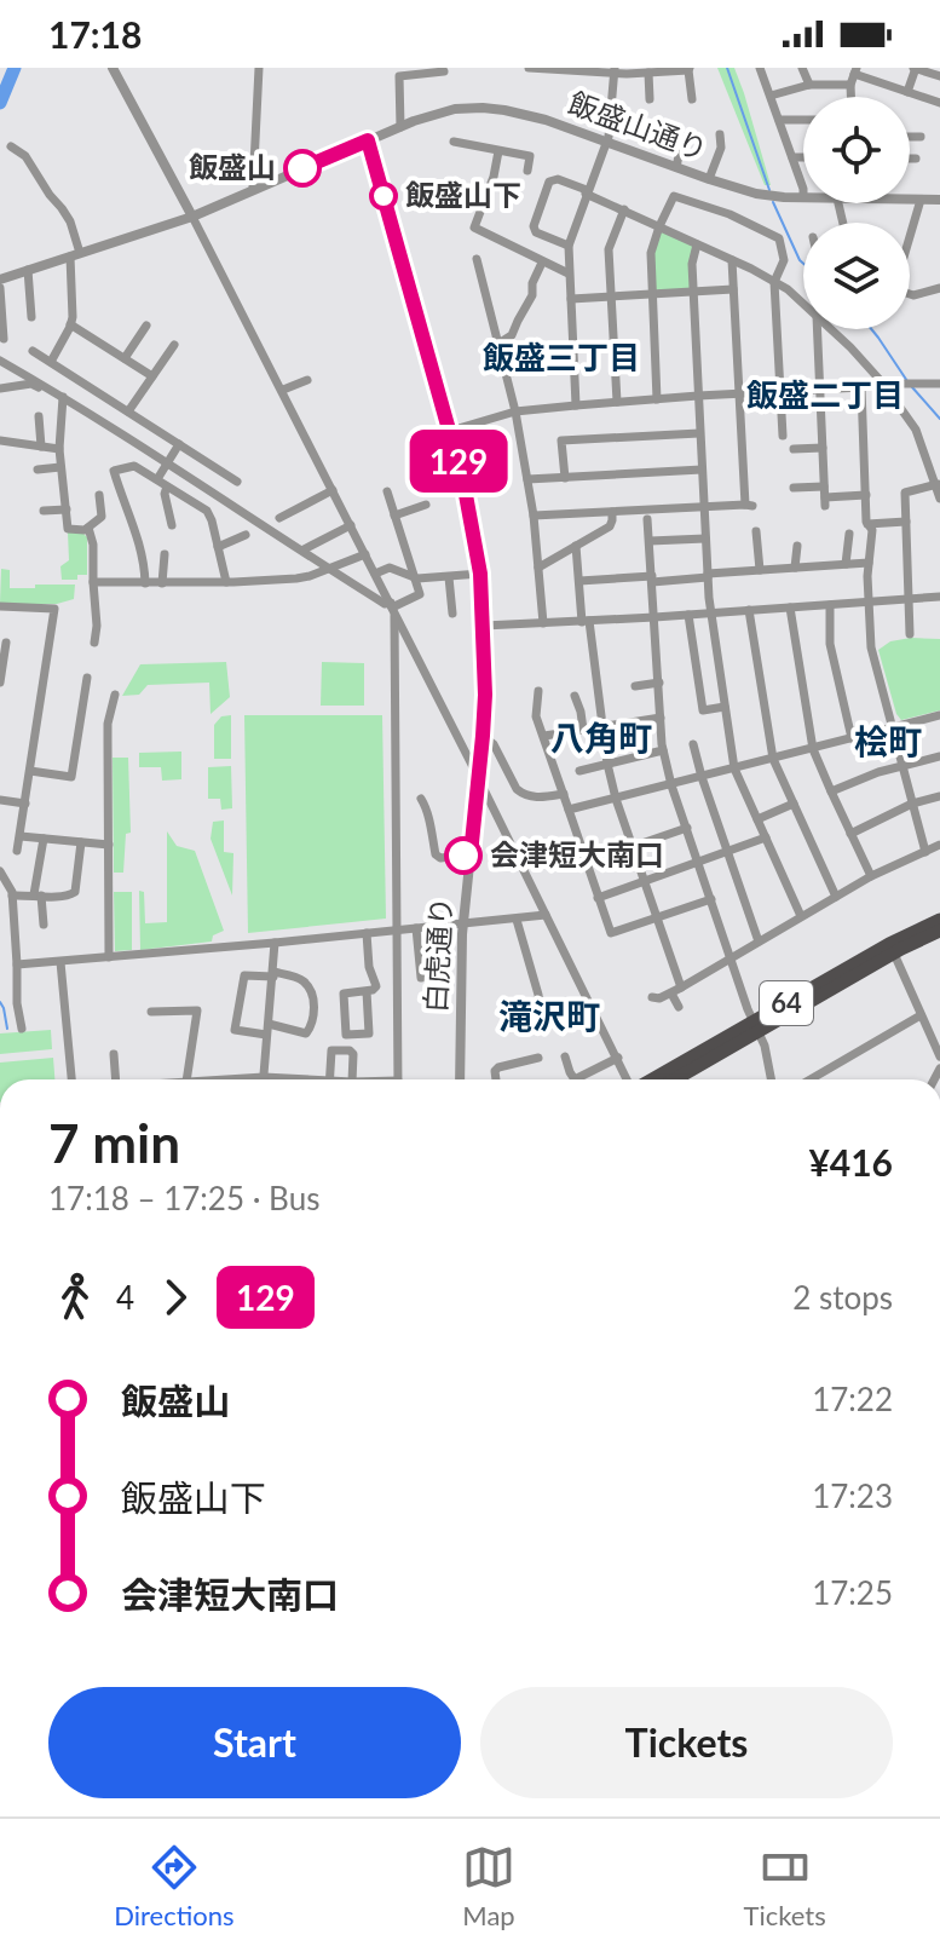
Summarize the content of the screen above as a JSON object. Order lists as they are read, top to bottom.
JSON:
{
  "streets": {
    "main road": ["64"],
    "street": ["飯盛山通り", "白虎通り"]
  },
  "crossings": [
    ["飯盛山通り", "白虎通り"]
  ],
  "districts": [
    "飯盛三丁目",
    "飯盛二丁目",
    "八角町",
    "桧町",
    "滝沢町"
  ],
  "places": ["飯盛山", "飯盛山下", "会津短大南口"],
  "lines": ["bus line 129"],
  "page": {
    "status": "17:18",
    "on_map": "129",
    "heading": ["7 min", "17:18 – 17:25 · Bus", "¥416"],
    "legs": ["4", "129", "2 stops"],
    "list": [
      {
        "name": "飯盛山",
        "value": "17:22"
      },
      {
        "name": "飯盛山下",
        "value": "17:23"
      },
      {
        "name": "会津短大南口",
        "value": "17:25"
      }
    ],
    "buttons": ["Start", "Tickets"],
    "tabs": ["Directions", "Map", "Tickets"]
  }
}
